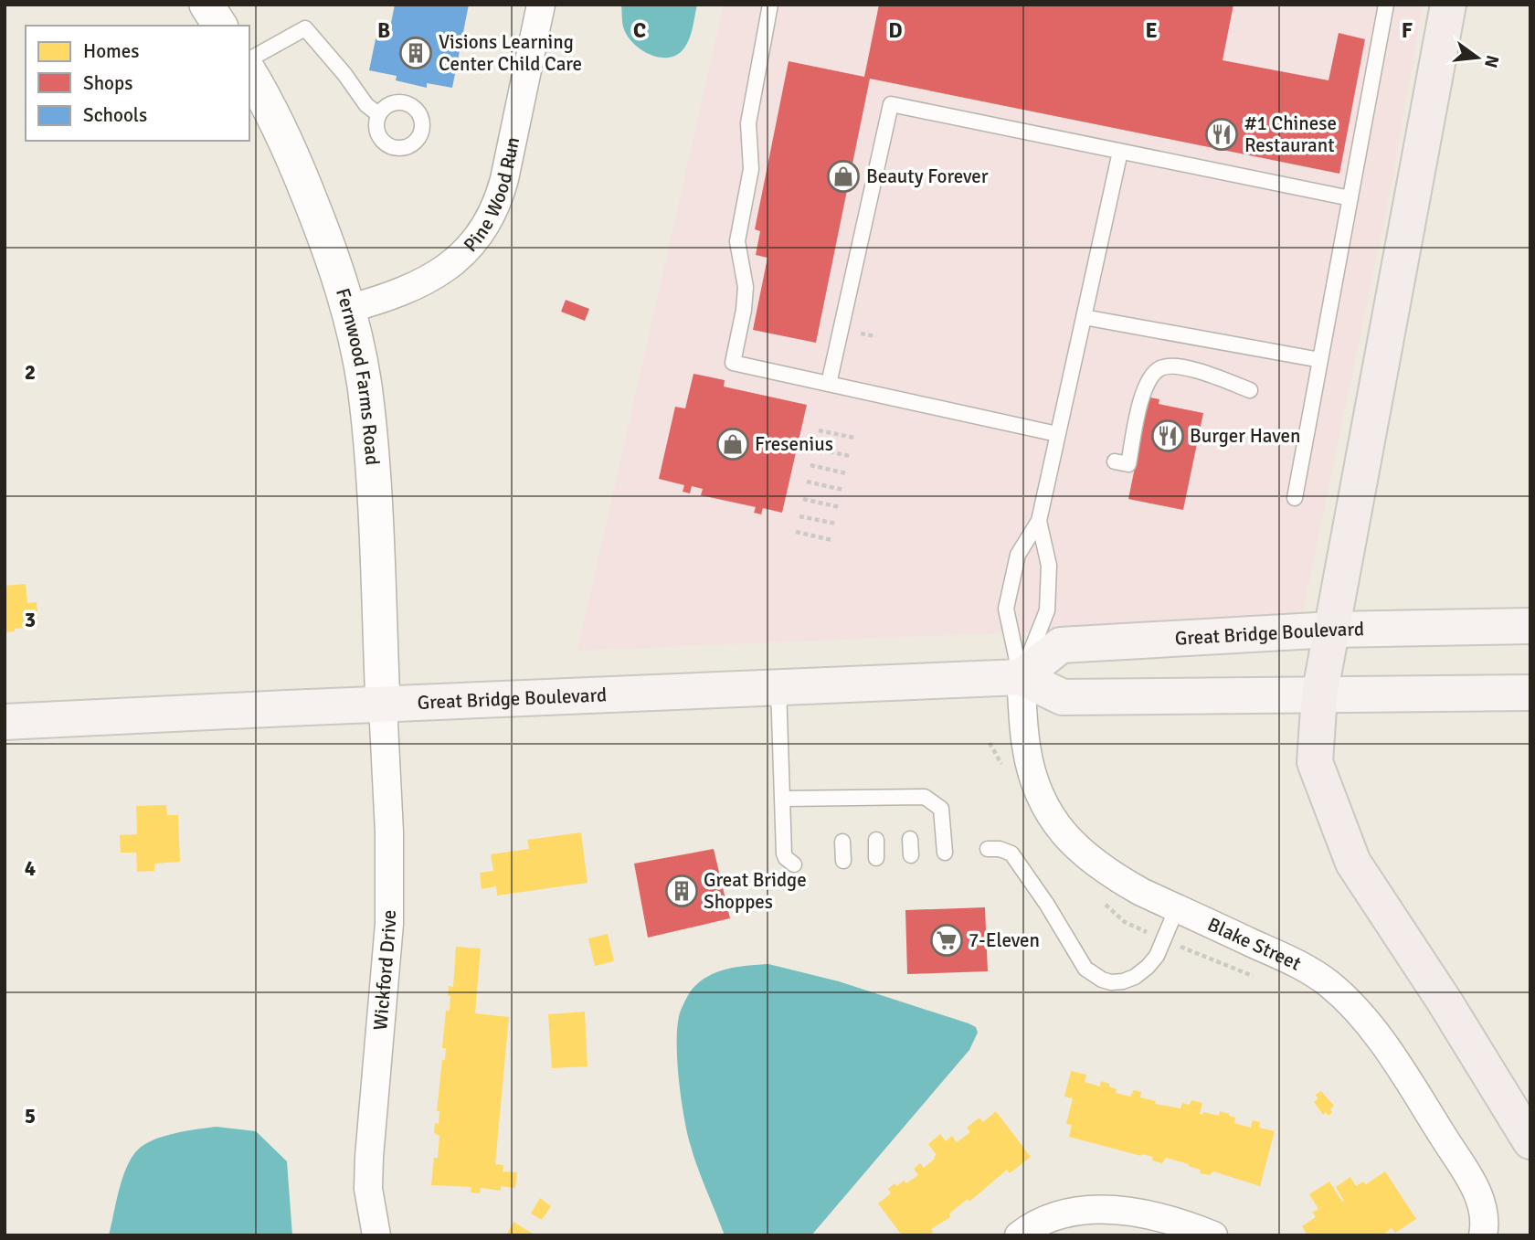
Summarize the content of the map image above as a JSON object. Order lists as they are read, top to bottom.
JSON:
{
  "streets": {
    "main road": ["Great Bridge Boulevard"],
    "street": [
      "Pine Wood Run",
      "Fernwood Farms Road",
      "Blake Street",
      "Wickford Drive"
    ]
  },
  "crossings": [
    ["Pine Wood Run", "Fernwood Farms Road"],
    ["Fernwood Farms Road", "Great Bridge Boulevard"],
    ["Fernwood Farms Road", "Wickford Drive"],
    ["Great Bridge Boulevard", "Blake Street"],
    ["Great Bridge Boulevard", "Wickford Drive"]
  ],
  "places": {
    "building": ["Visions Learning Center Child Care", "Great Bridge Shoppes"],
    "restaurant": ["#1 Chinese Restaurant", "Burger Haven"],
    "shop": ["Beauty Forever", "Fresenius"],
    "supermarket": ["7-Eleven"]
  },
  "legend": ["Homes", "Shops", "Schools"],
  "north": "right",
  "grid": {
    "columns": [
      "B",
      "C",
      "D",
      "E",
      "F"
    ],
    "rows": [
      "2",
      "3",
      "4",
      "5"
    ]
  }
}
